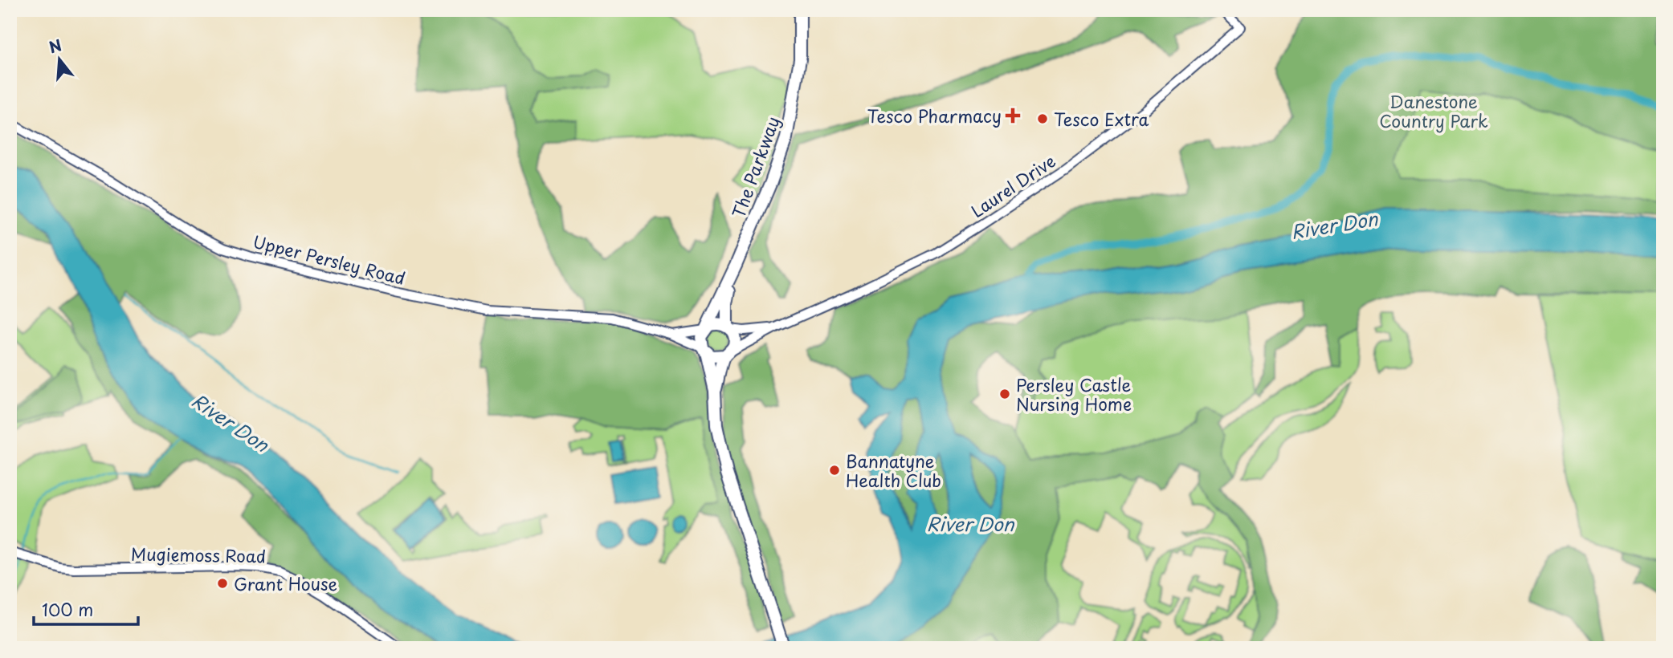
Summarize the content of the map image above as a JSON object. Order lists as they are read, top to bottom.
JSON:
{
  "streets": {
    "main road": ["The Parkway"],
    "street": ["Laurel Drive", "Upper Persley Road", "Mugiemoss Road"]
  },
  "crossings": [
    ["Laurel Drive", "Upper Persley Road"]
  ],
  "water": ["River Don"],
  "parks": ["Danestone Country Park"],
  "places": {
    "health": ["Tesco Pharmacy"],
    "other": [
      "Tesco Extra",
      "Persley Castle Nursing Home",
      "Bannatyne Health Club",
      "Grant House"
    ]
  },
  "scale_bar": "100 m",
  "north": "top"
}
